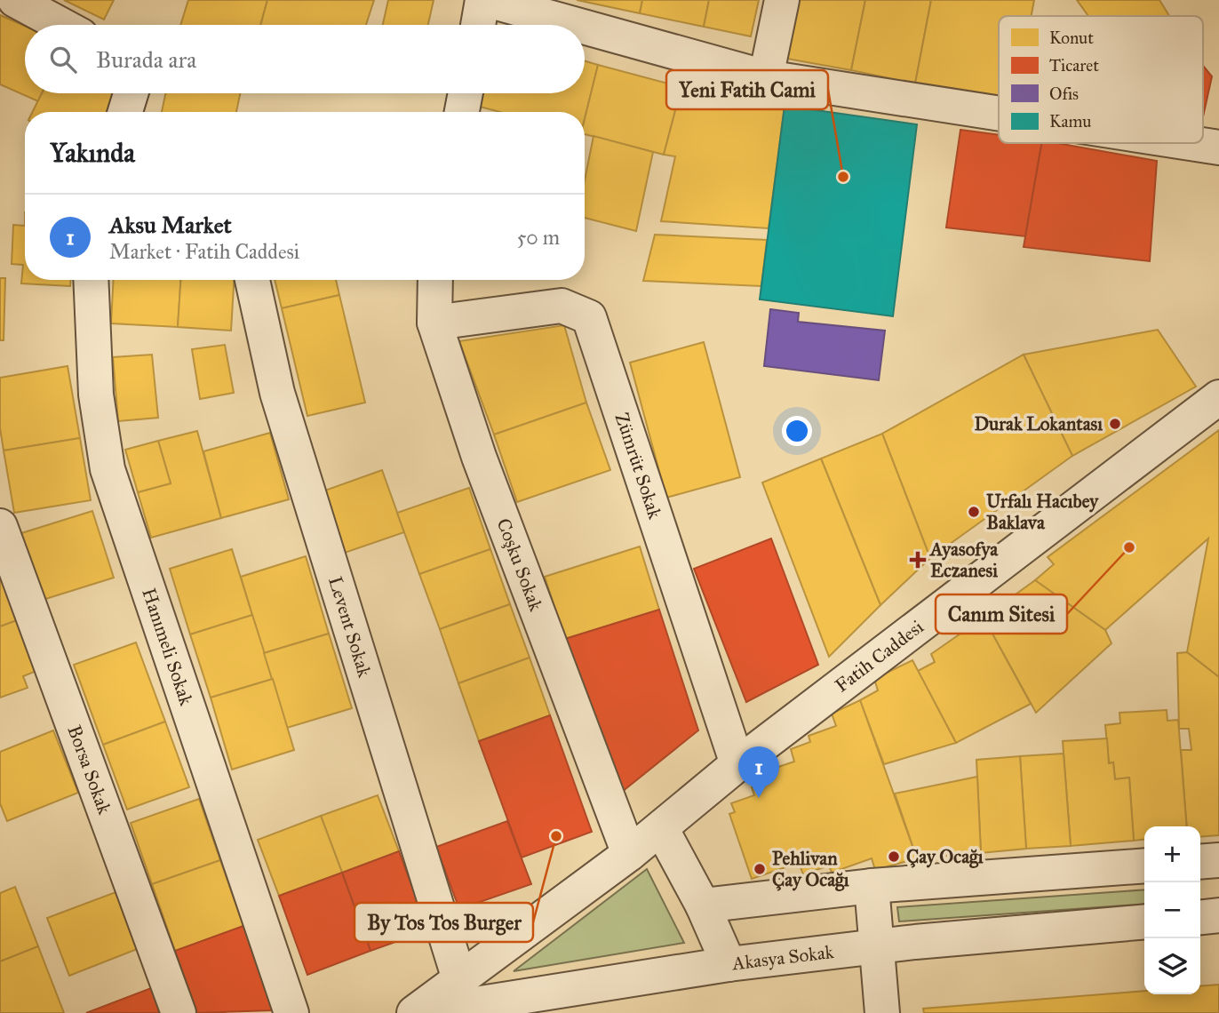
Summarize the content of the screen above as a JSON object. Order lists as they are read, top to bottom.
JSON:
{
  "streets": {
    "street": [
      "Zümrüt Sokak",
      "Coşku Sokak",
      "Levent Sokak",
      "Hanımeli Sokak",
      "Fatih Caddesi",
      "Borsa Sokak",
      "Akasya Sokak"
    ]
  },
  "crossings": [
    ["Zümrüt Sokak", "Coşku Sokak"],
    ["Zümrüt Sokak", "Fatih Caddesi"],
    ["Coşku Sokak", "Fatih Caddesi"],
    ["Levent Sokak", "Fatih Caddesi"]
  ],
  "places": {
    "other": [
      "Yeni Fatih Cami",
      "Durak Lokantası",
      "Urfalı Hacıbey Baklava",
      "Canım Sitesi",
      "By Tos Tos Burger",
      "Çay Ocağı",
      "Pehlivan Çay Ocağı"
    ],
    "health": ["Ayasofya Eczanesi"]
  },
  "legend": [
    "Konut",
    "Ticaret",
    "Ofis",
    "Kamu"
  ],
  "page": {
    "search": "Burada ara",
    "heading": "Yakında",
    "list": [
      {
        "mark": "1",
        "name": "Aksu Market",
        "note": "Market · Fatih Caddesi",
        "value": "50 m"
      }
    ],
    "pins": "1",
    "map_buttons": ["+", "−"]
  }
}
